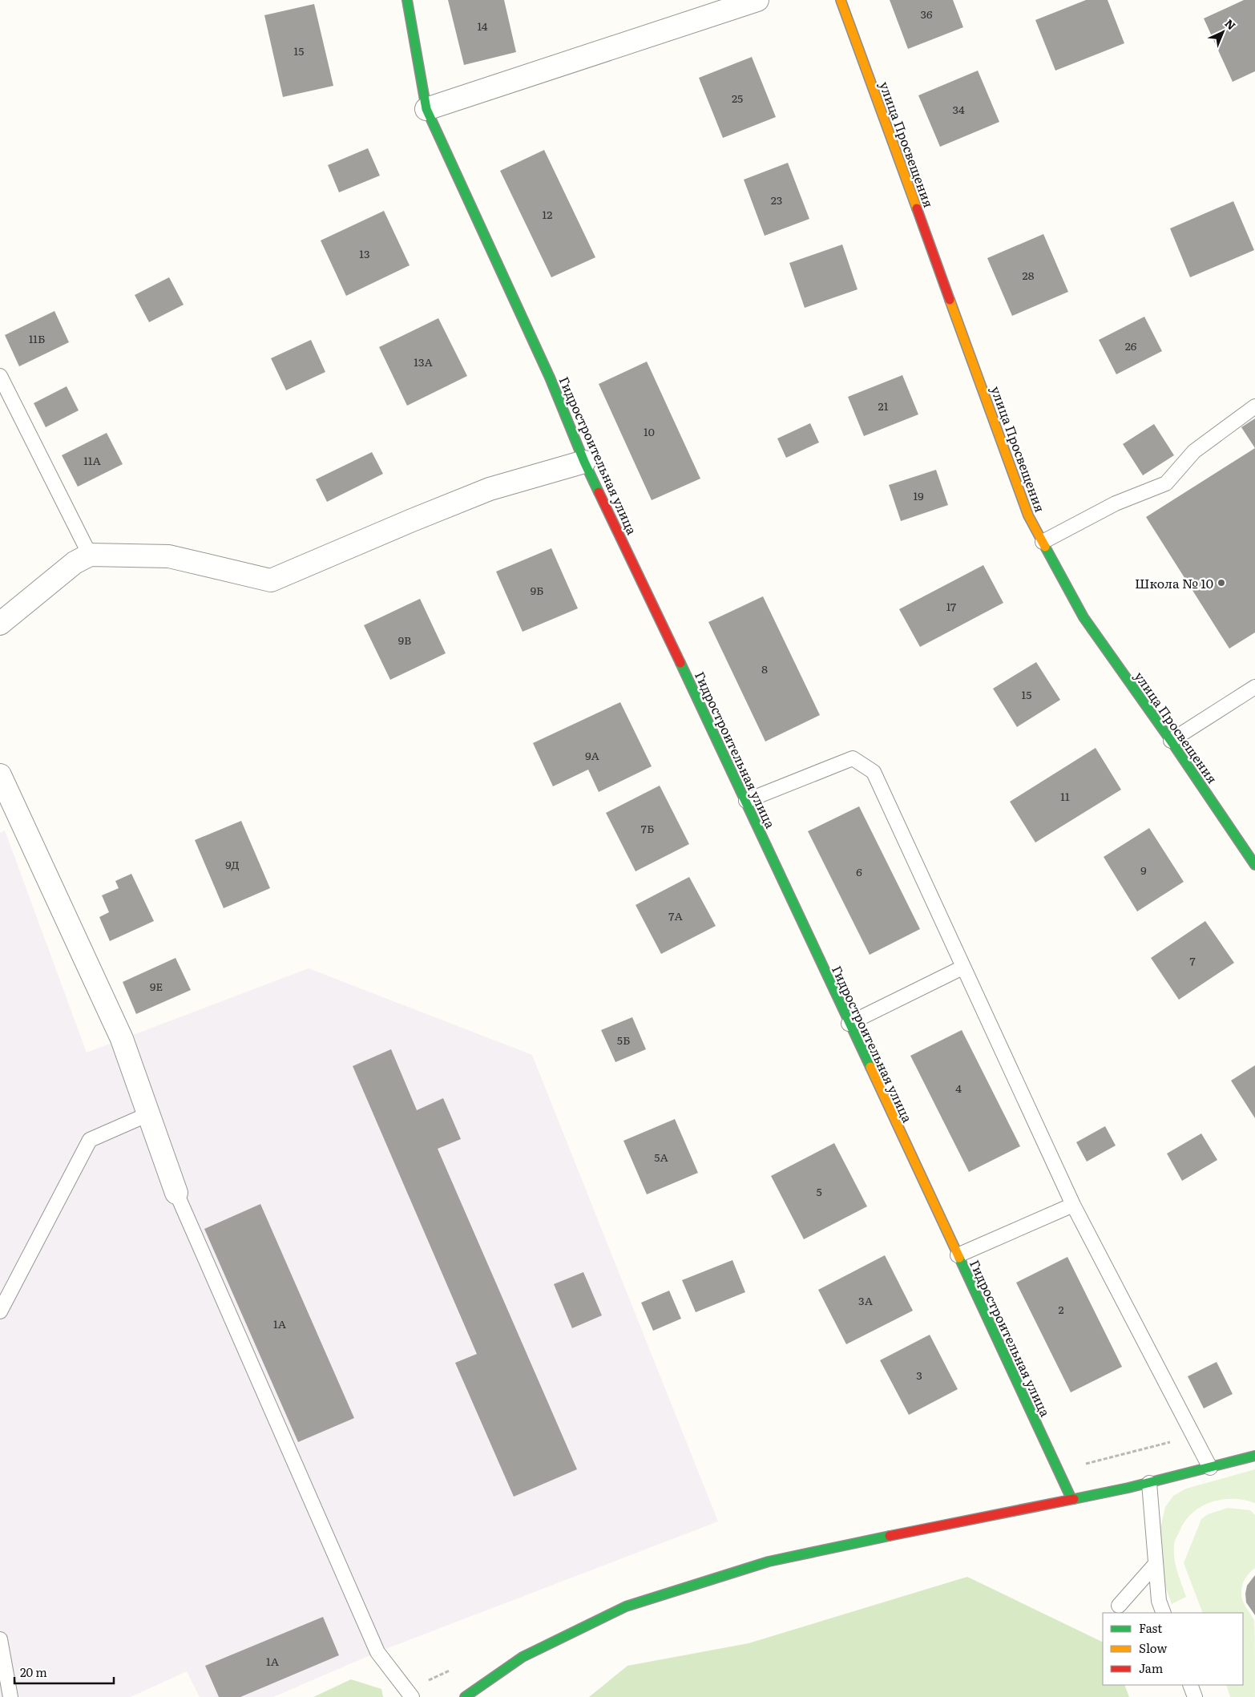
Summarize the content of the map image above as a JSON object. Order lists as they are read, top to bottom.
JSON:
{
  "streets": {
    "street": ["улица Просвещения", "Гидростроительная улица"]
  },
  "places": ["Школа № 10"],
  "house_numbers": [
    "36",
    "14",
    "15",
    "25",
    "34",
    "23",
    "12",
    "13",
    "28",
    "11Б",
    "26",
    "13А",
    "21",
    "10",
    "11А",
    "19",
    "9Б",
    "17",
    "9В",
    "8",
    "15",
    "9А",
    "11",
    "7Б",
    "9Д",
    "9",
    "6",
    "7А",
    "7",
    "9Е",
    "5Б",
    "4",
    "5А",
    "5",
    "3А",
    "2",
    "1А",
    "3",
    "1А"
  ],
  "legend": ["Fast", "Slow", "Jam"],
  "scale_bar": "20 m",
  "north": "top right"
}
